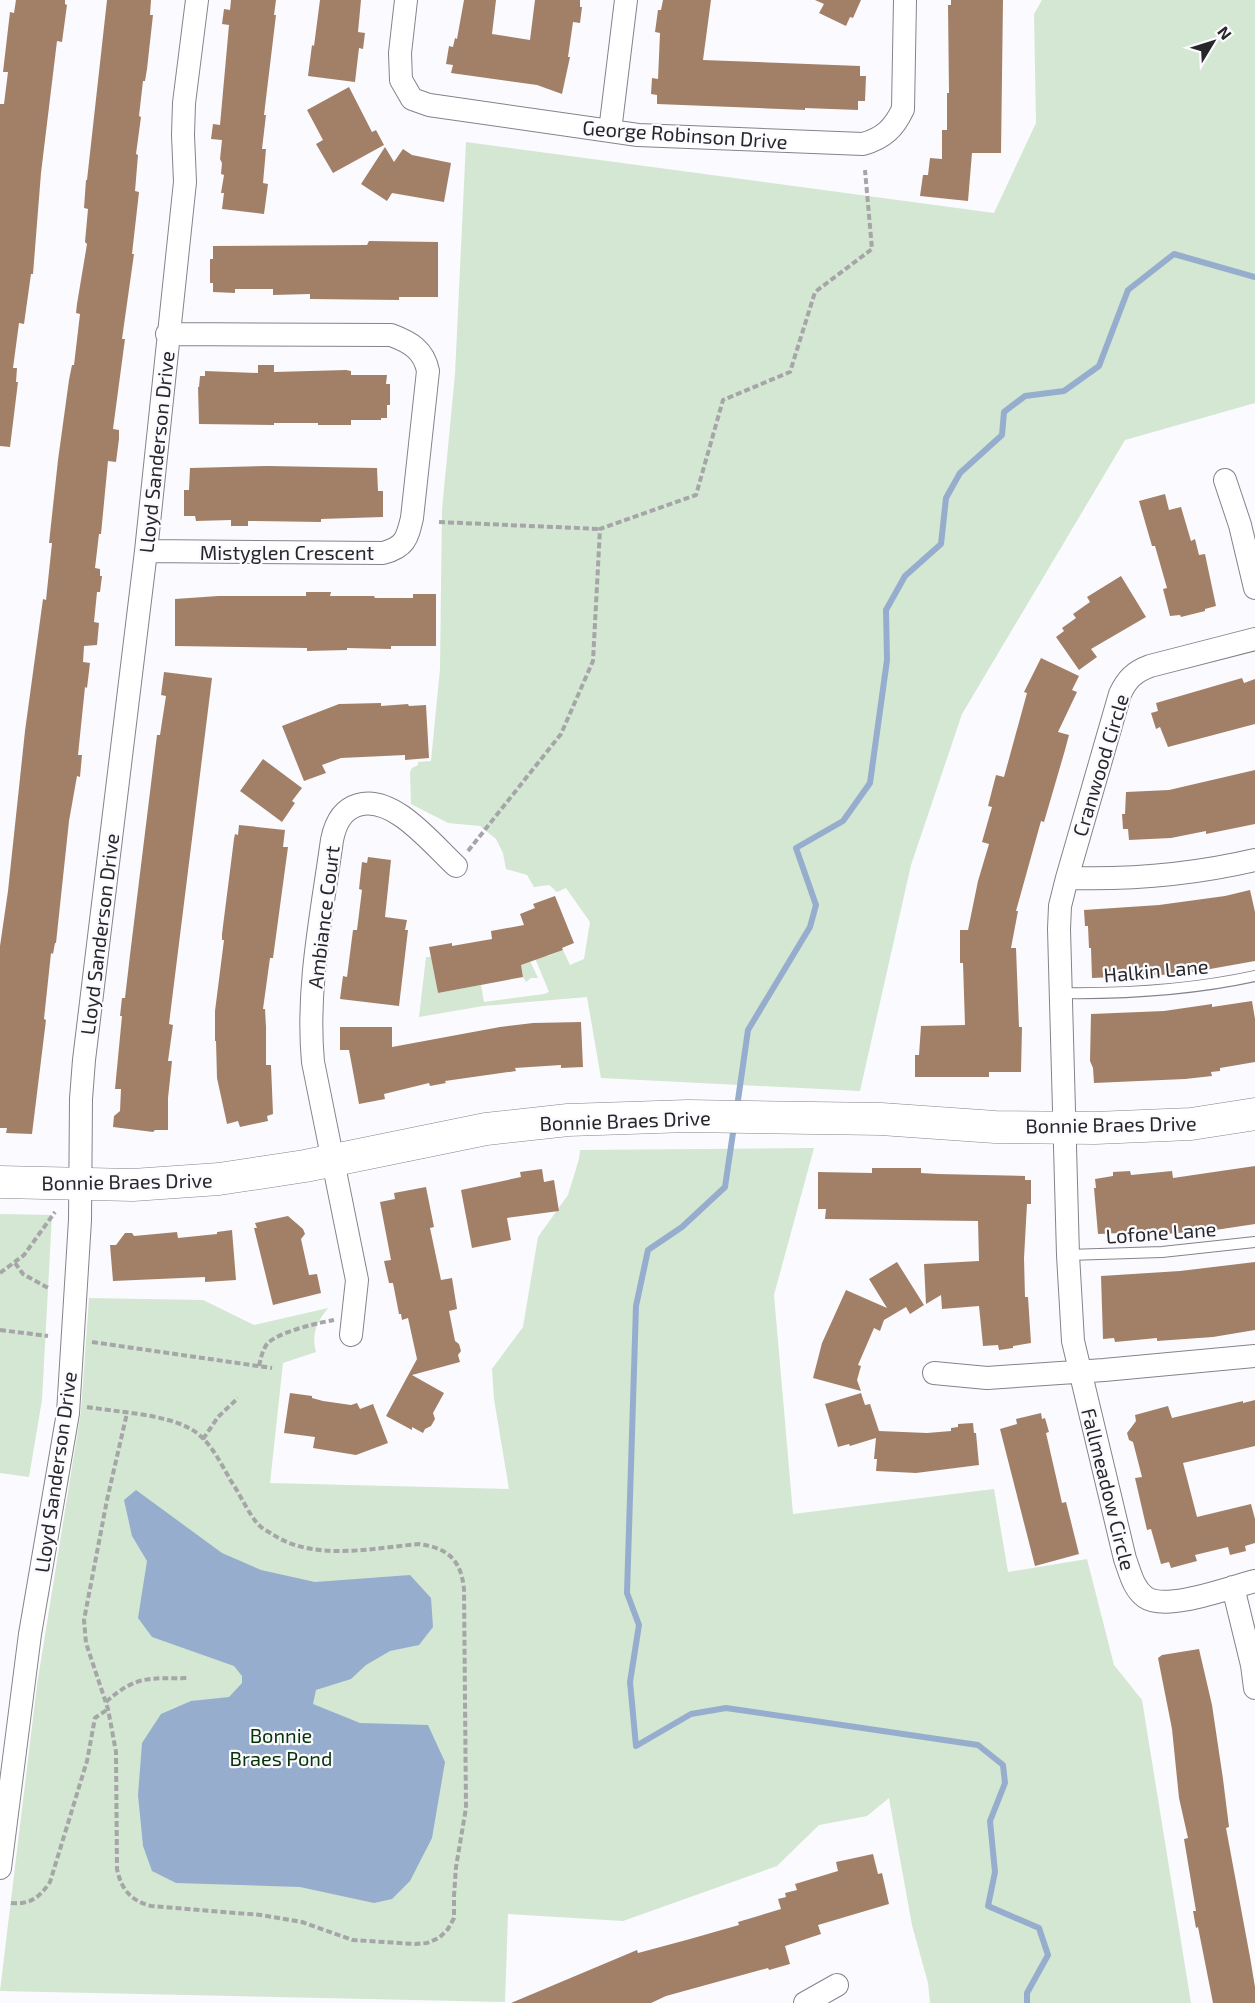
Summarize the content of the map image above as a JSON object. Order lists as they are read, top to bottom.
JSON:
{
  "streets": {
    "street": [
      "George Robinson Drive",
      "Lloyd Sanderson Drive",
      "Mistyglen Crescent",
      "Cranwood Circle",
      "Ambiance Court",
      "Bonnie Braes Drive",
      "Fallmeadow Circle"
    ],
    "lane": ["Halkin Lane", "Lofone Lane"]
  },
  "crossings": [
    ["Lloyd Sanderson Drive", "Mistyglen Crescent"],
    ["Lloyd Sanderson Drive", "Bonnie Braes Drive"],
    ["Cranwood Circle", "Halkin Lane"],
    ["Cranwood Circle", "Bonnie Braes Drive"],
    ["Cranwood Circle", "Fallmeadow Circle"],
    ["Ambiance Court", "Bonnie Braes Drive"],
    ["Bonnie Braes Drive", "Fallmeadow Circle"],
    ["Lofone Lane", "Fallmeadow Circle"]
  ],
  "parks": ["Bonnie Braes Pond"],
  "north": "top right"
}
